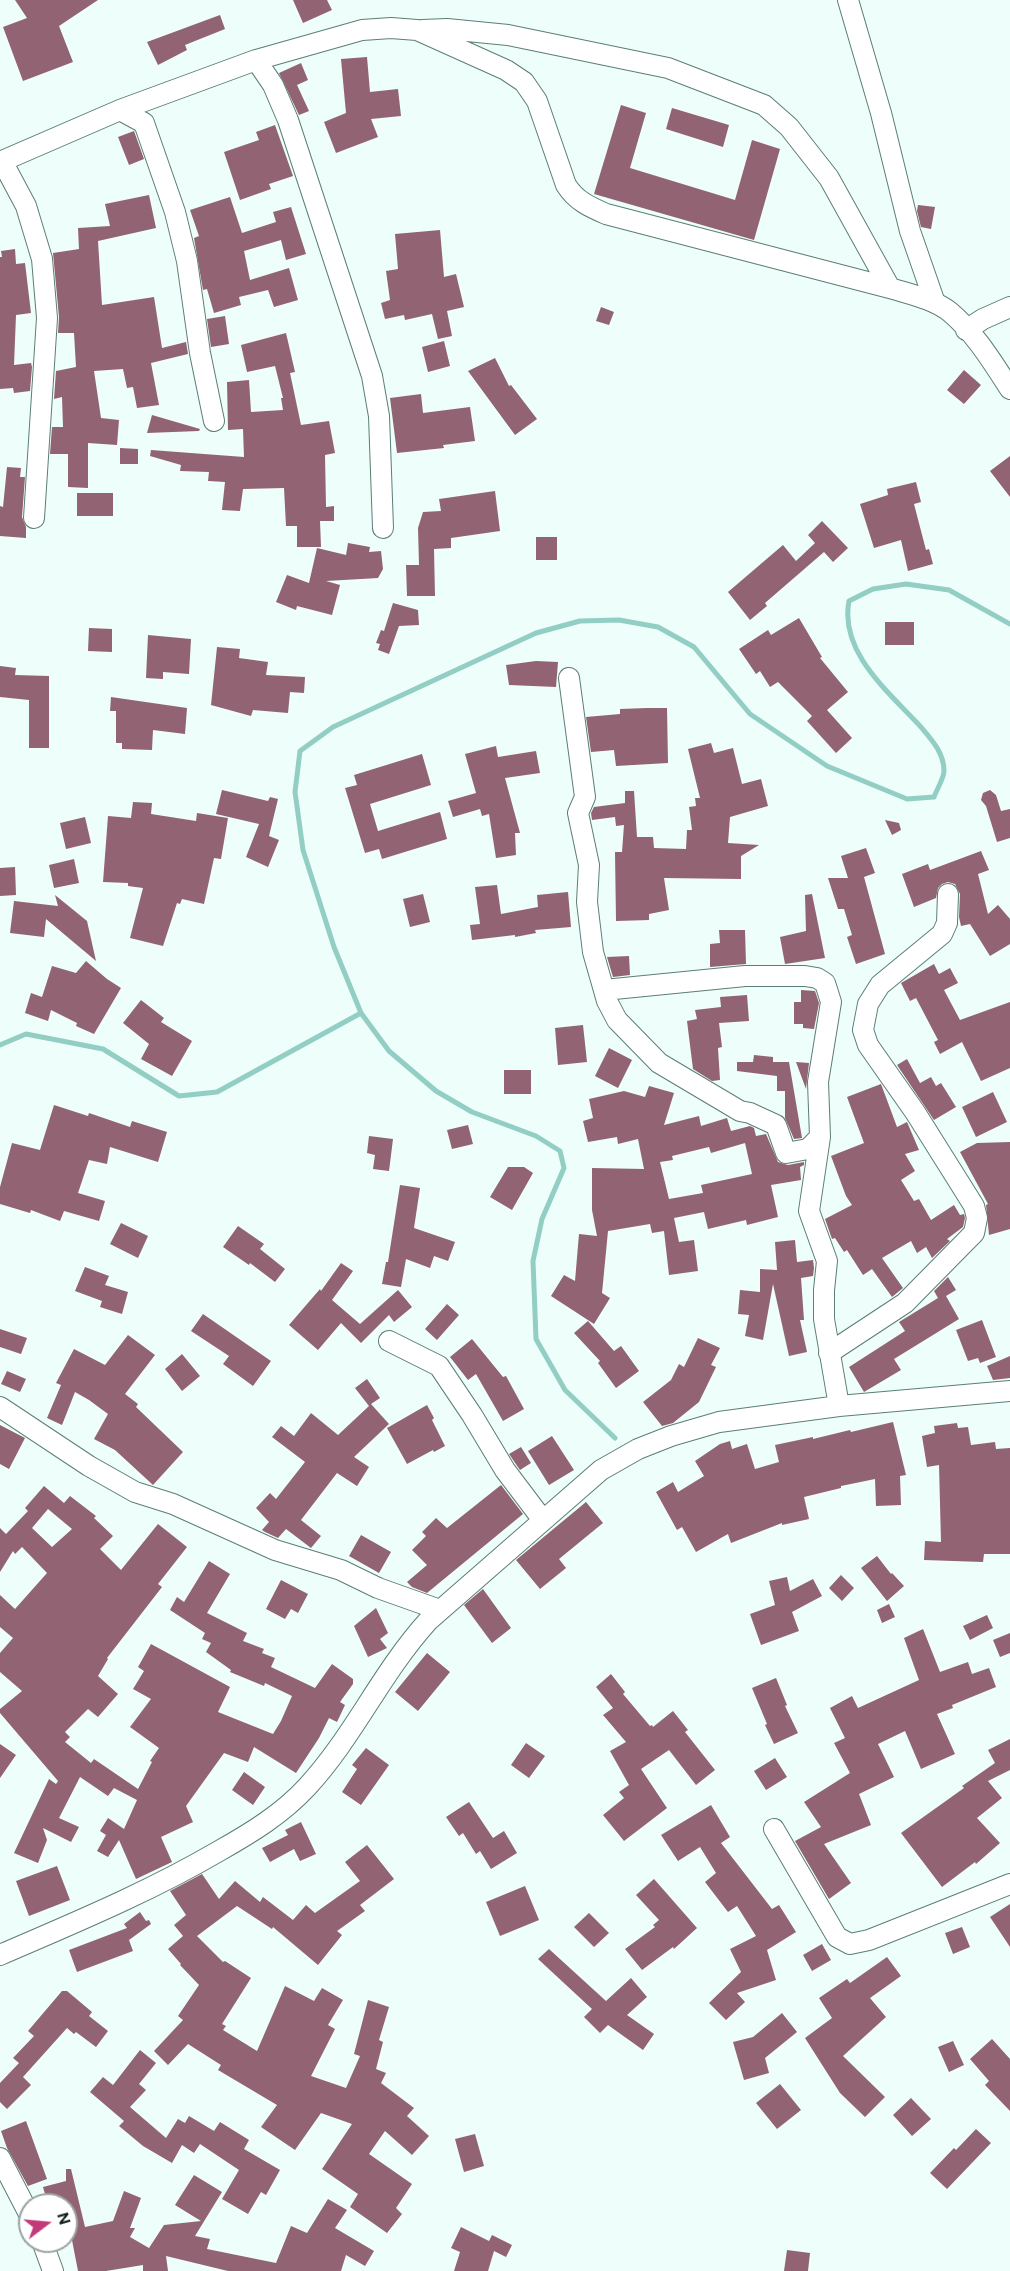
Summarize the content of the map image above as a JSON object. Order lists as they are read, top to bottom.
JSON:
{
  "north": "right"
}
